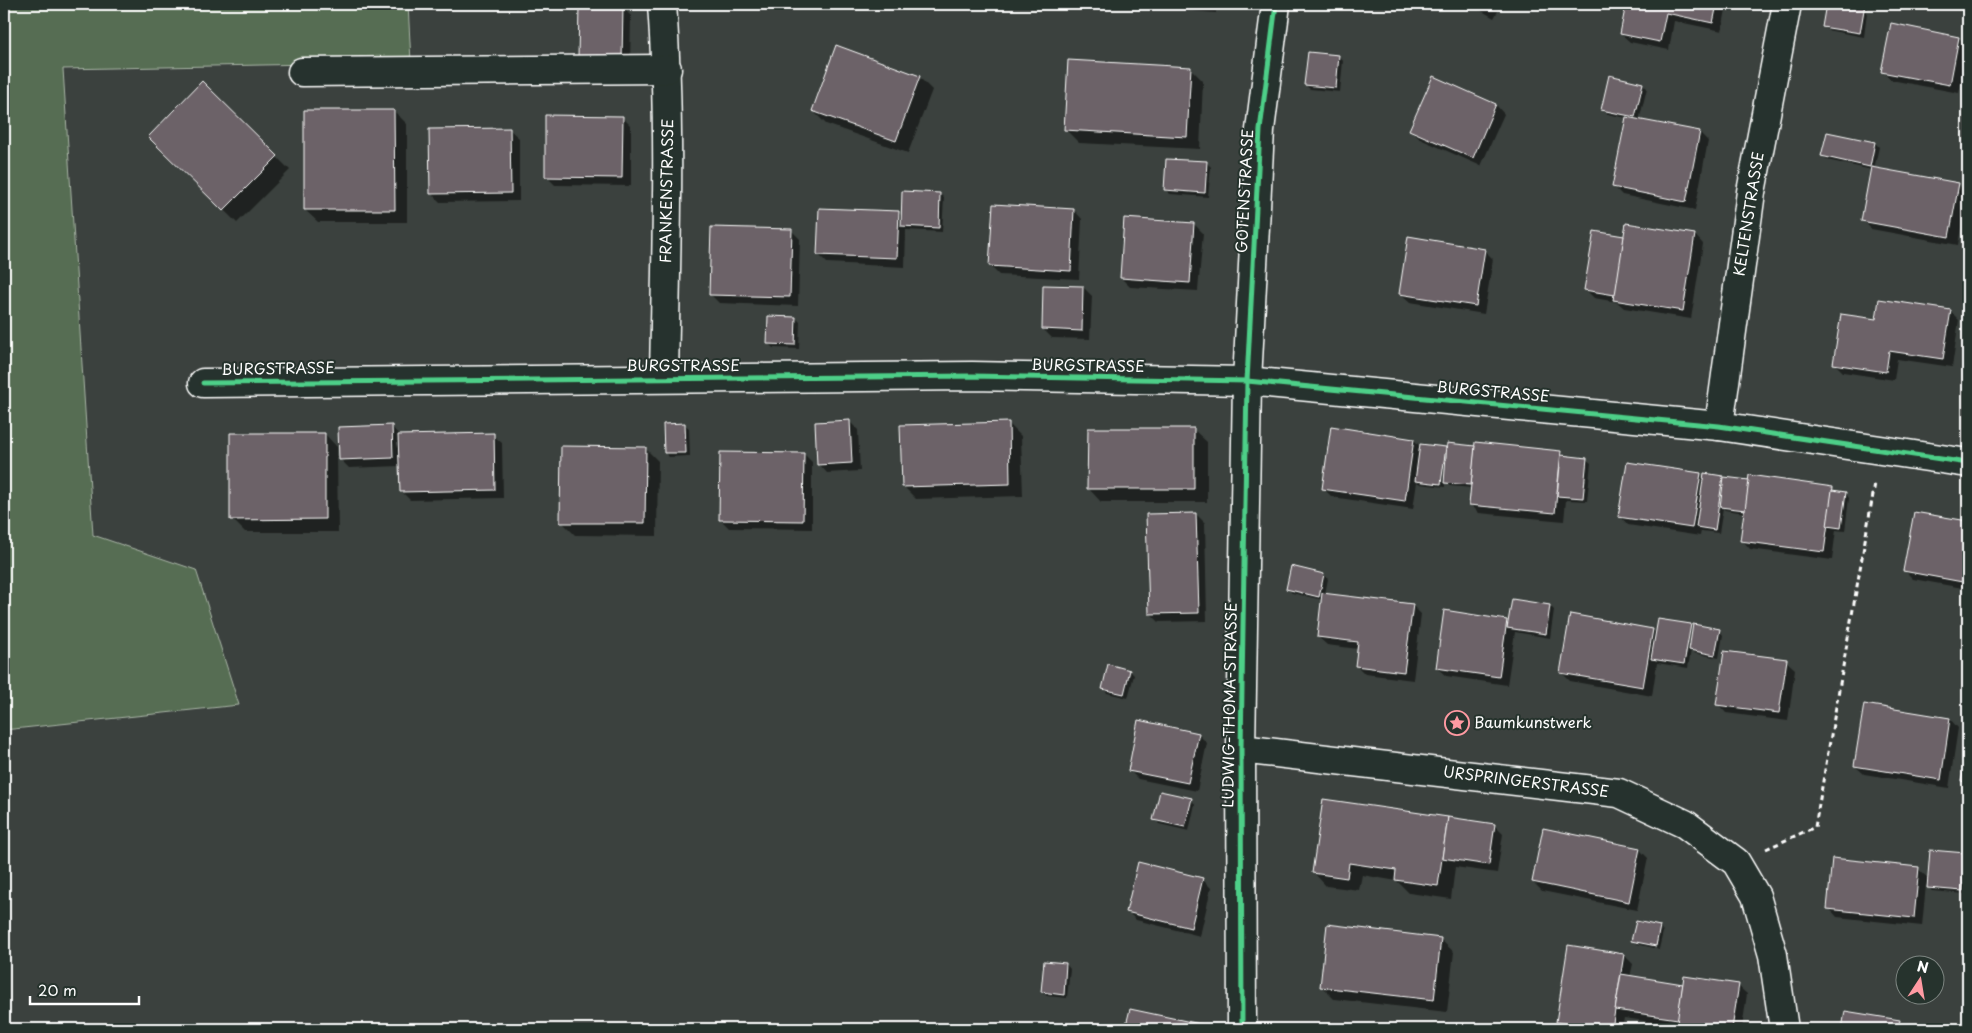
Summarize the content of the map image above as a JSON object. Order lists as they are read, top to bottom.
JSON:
{
  "streets": {
    "street": [
      "FRANKENSTRASSE",
      "GOTENSTRASSE",
      "KELTENSTRASSE",
      "BURGSTRASSE",
      "LUDWIG-THOMA-STRASSE",
      "URSPRINGERSTRASSE"
    ]
  },
  "crossings": [
    ["FRANKENSTRASSE", "BURGSTRASSE"],
    ["GOTENSTRASSE", "BURGSTRASSE"],
    ["GOTENSTRASSE", "LUDWIG-THOMA-STRASSE"],
    ["KELTENSTRASSE", "BURGSTRASSE"],
    ["BURGSTRASSE", "LUDWIG-THOMA-STRASSE"],
    ["LUDWIG-THOMA-STRASSE", "URSPRINGERSTRASSE"]
  ],
  "places": {
    "place": ["Baumkunstwerk"]
  },
  "scale_bar": "20 m",
  "north": "top"
}
